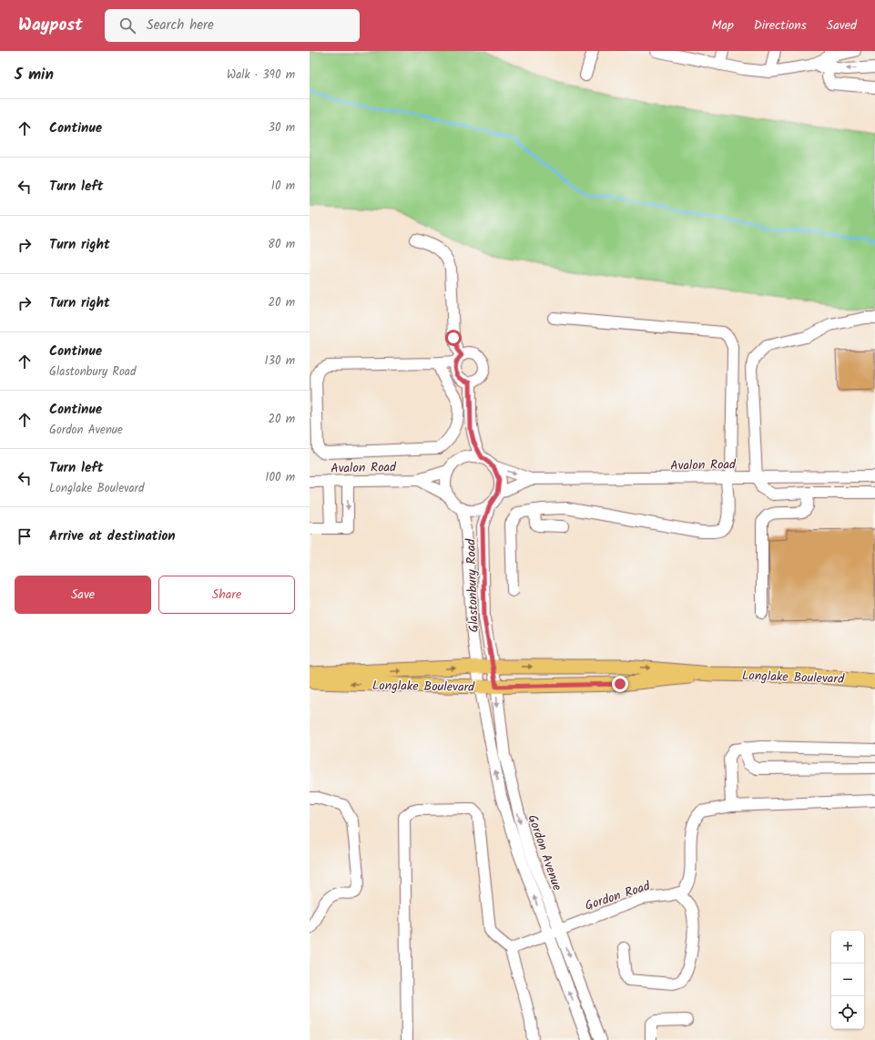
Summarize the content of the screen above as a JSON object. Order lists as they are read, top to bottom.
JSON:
{
  "streets": {
    "main road": ["Longlake Boulevard"],
    "street": [
      "Avalon Road",
      "Glastonbury Road",
      "Gordon Avenue",
      "Gordon Road"
    ]
  },
  "crossings": [
    ["Avalon Road", "Glastonbury Road"],
    ["Glastonbury Road", "Longlake Boulevard"],
    ["Glastonbury Road", "Gordon Avenue"],
    ["Longlake Boulevard", "Gordon Avenue"],
    ["Gordon Avenue", "Gordon Road"]
  ],
  "page": {
    "header": "Waypost",
    "search": "Search here",
    "nav": ["Map", "Directions", "Saved"],
    "heading": ["5 min", "Walk · 390 m"],
    "list": [
      ["Continue", "30 m"],
      ["Turn left", "10 m"],
      ["Turn right", "80 m"],
      ["Turn right", "20 m"],
      ["Continue", "Glastonbury Road", "130 m"],
      ["Continue", "Gordon Avenue", "20 m"],
      ["Turn left", "Longlake Boulevard", "100 m"],
      "Arrive at destination"
    ],
    "buttons": ["Save", "Share"],
    "map_buttons": ["+", "−"]
  }
}
